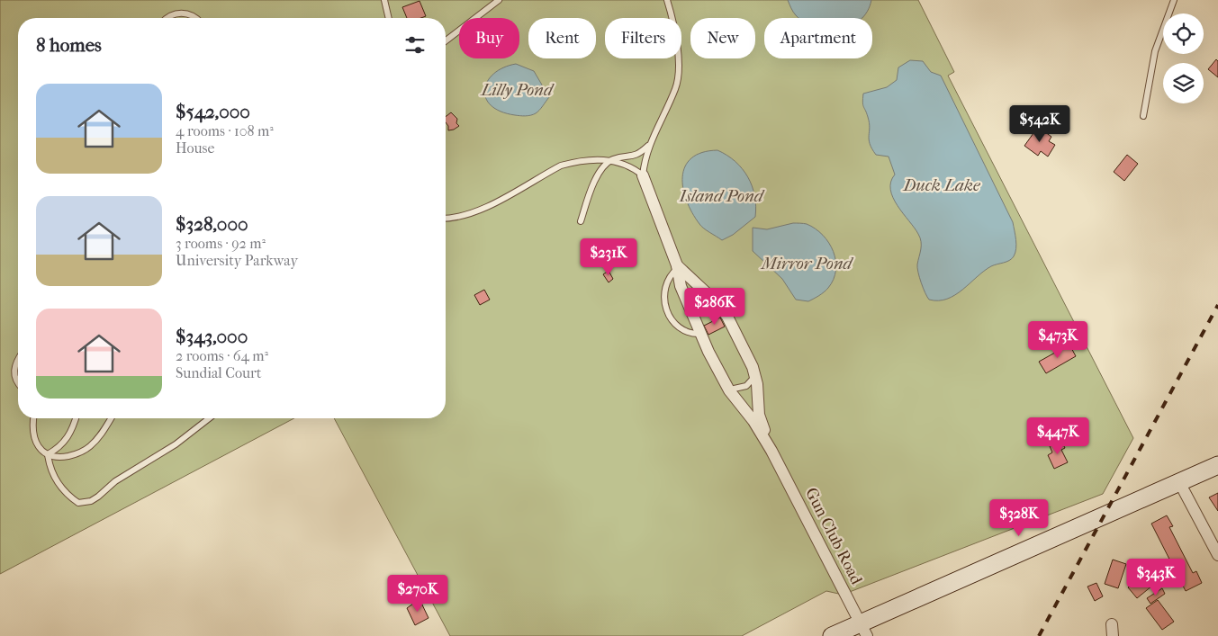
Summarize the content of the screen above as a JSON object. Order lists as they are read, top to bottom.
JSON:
{
  "streets": {
    "street": ["Gun Club Road"]
  },
  "water": [
    "Lilly Pond",
    "Duck Lake",
    "Island Pond",
    "Mirror Pond"
  ],
  "page": {
    "chip": [
      "Buy",
      "Rent",
      "Filters",
      "New",
      "Apartment"
    ],
    "heading": "8 homes",
    "list": [
      {
        "name": "$542,000",
        "note": "4 rooms · 108 m² · House"
      },
      {
        "name": "$328,000",
        "note": "3 rooms · 92 m² · University Parkway"
      },
      {
        "name": "$343,000",
        "note": "2 rooms · 64 m² · Sundial Court"
      }
    ],
    "price": [
      "$542K",
      "$231K",
      "$286K",
      "$473K",
      "$447K",
      "$328K",
      "$343K",
      "$270K"
    ]
  }
}
